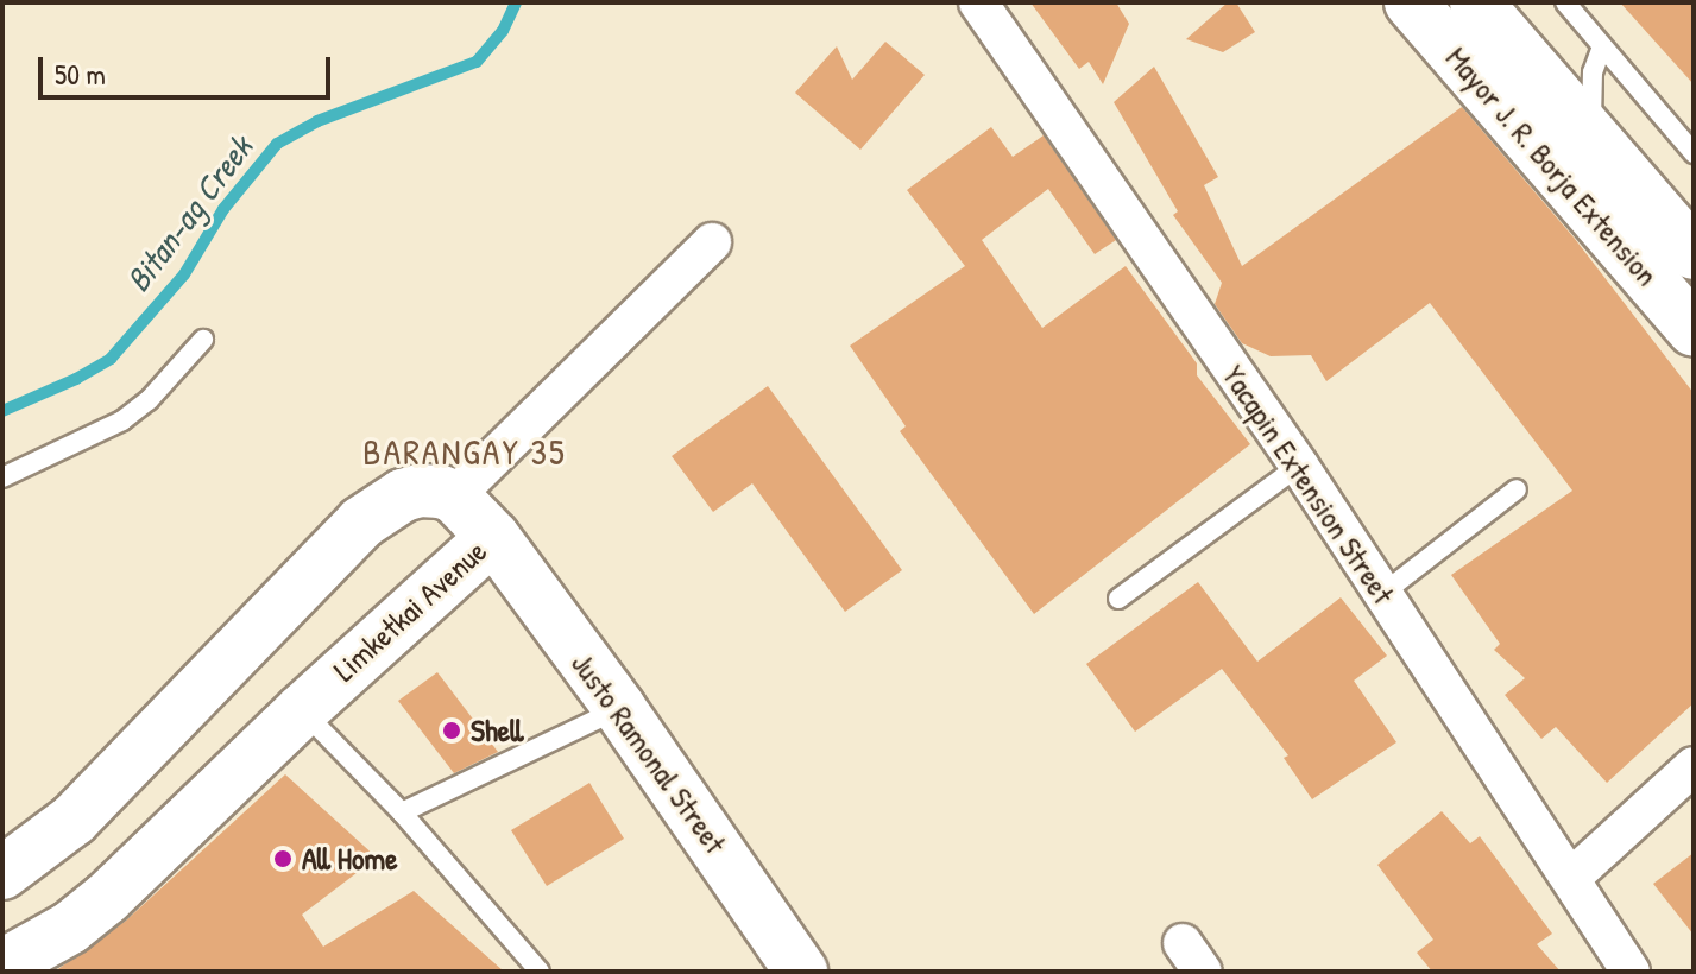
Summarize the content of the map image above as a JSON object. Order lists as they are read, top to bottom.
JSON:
{
  "streets": {
    "street": [
      "Mayor J. R. Borja Extension",
      "Yacapin Extension Street",
      "Limketkai Avenue",
      "Justo Ramonal Street"
    ]
  },
  "crossings": [
    ["Limketkai Avenue", "Justo Ramonal Street"]
  ],
  "districts": ["BARANGAY 35"],
  "water": ["Bitan-ag Creek"],
  "places": ["Shell", "All Home"],
  "scale_bar": "50 m"
}
